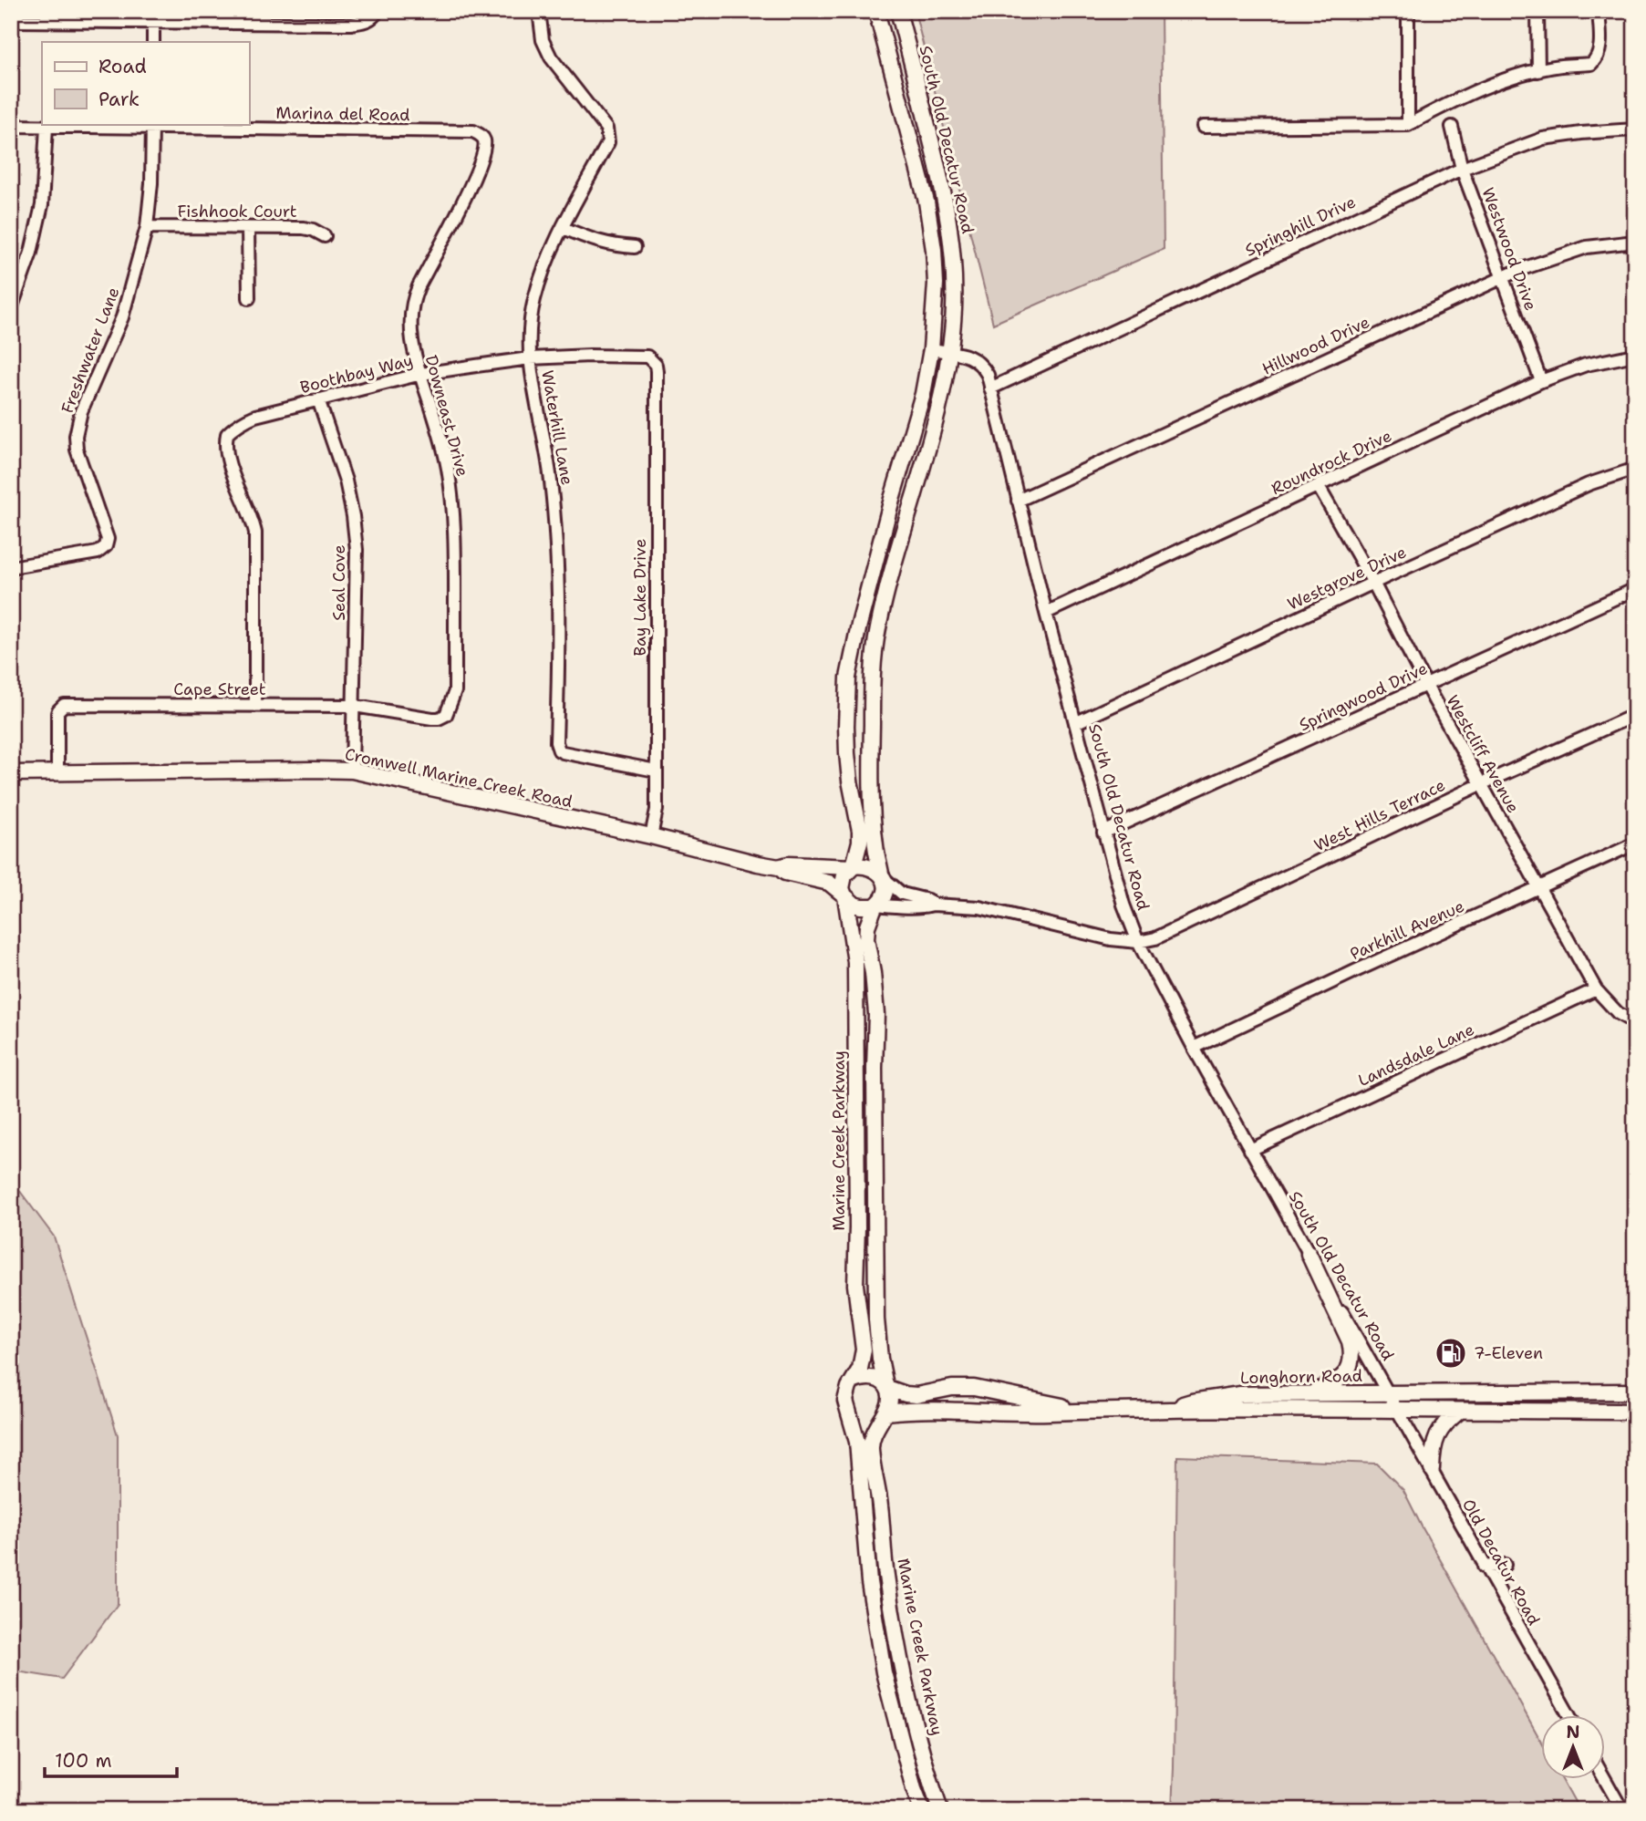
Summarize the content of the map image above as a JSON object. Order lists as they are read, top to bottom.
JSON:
{
  "streets": {
    "main road": [
      "South Old Decatur Road",
      "Cromwell Marine Creek Road",
      "Marine Creek Parkway",
      "Longhorn Road"
    ],
    "street": [
      "Marina del Road",
      "Fishhook Court",
      "Springhill Drive",
      "Westwood Drive",
      "Hillwood Drive",
      "Freshwater Lane",
      "Boothbay Way",
      "Downeast Drive",
      "Waterhill Lane",
      "Roundrock Drive",
      "Westgrove Drive",
      "Seal Cove",
      "Bay Lake Drive",
      "Cape Street",
      "Springwood Drive",
      "Westcliff Avenue",
      "West Hills Terrace",
      "Parkhill Avenue",
      "Landsdale Lane",
      "Old Decatur Road"
    ]
  },
  "crossings": [
    ["Marina del Road", "Freshwater Lane"],
    ["Marina del Road", "Downeast Drive"],
    ["South Old Decatur Road", "Springhill Drive"],
    ["South Old Decatur Road", "Hillwood Drive"],
    ["South Old Decatur Road", "Roundrock Drive"],
    ["South Old Decatur Road", "Westgrove Drive"],
    ["South Old Decatur Road", "Springwood Drive"],
    ["South Old Decatur Road", "Cromwell Marine Creek Road"],
    ["South Old Decatur Road", "West Hills Terrace"],
    ["South Old Decatur Road", "Parkhill Avenue"],
    ["South Old Decatur Road", "Landsdale Lane"],
    ["South Old Decatur Road", "Marine Creek Parkway"],
    ["South Old Decatur Road", "Longhorn Road"],
    ["South Old Decatur Road", "Old Decatur Road"],
    ["Fishhook Court", "Freshwater Lane"],
    ["Springhill Drive", "Westwood Drive"],
    ["Westwood Drive", "Hillwood Drive"],
    ["Westwood Drive", "Roundrock Drive"],
    ["Boothbay Way", "Downeast Drive"],
    ["Boothbay Way", "Waterhill Lane"],
    ["Boothbay Way", "Seal Cove"],
    ["Boothbay Way", "Bay Lake Drive"],
    ["Boothbay Way", "Cape Street"],
    ["Downeast Drive", "Cape Street"],
    ["Waterhill Lane", "Bay Lake Drive"],
    ["Roundrock Drive", "Westcliff Avenue"],
    ["Westgrove Drive", "Westcliff Avenue"],
    ["Seal Cove", "Cape Street"],
    ["Seal Cove", "Cromwell Marine Creek Road"],
    ["Bay Lake Drive", "Cromwell Marine Creek Road"],
    ["Cape Street", "Cromwell Marine Creek Road"],
    ["Springwood Drive", "Westcliff Avenue"],
    ["Westcliff Avenue", "West Hills Terrace"],
    ["Westcliff Avenue", "Parkhill Avenue"],
    ["Westcliff Avenue", "Landsdale Lane"],
    ["Cromwell Marine Creek Road", "Marine Creek Parkway"],
    ["Marine Creek Parkway", "Longhorn Road"],
    ["Longhorn Road", "Old Decatur Road"]
  ],
  "places": {
    "fuel station": ["7-Eleven"]
  },
  "legend": ["Road", "Park"],
  "scale_bar": "100 m",
  "north": "top"
}
